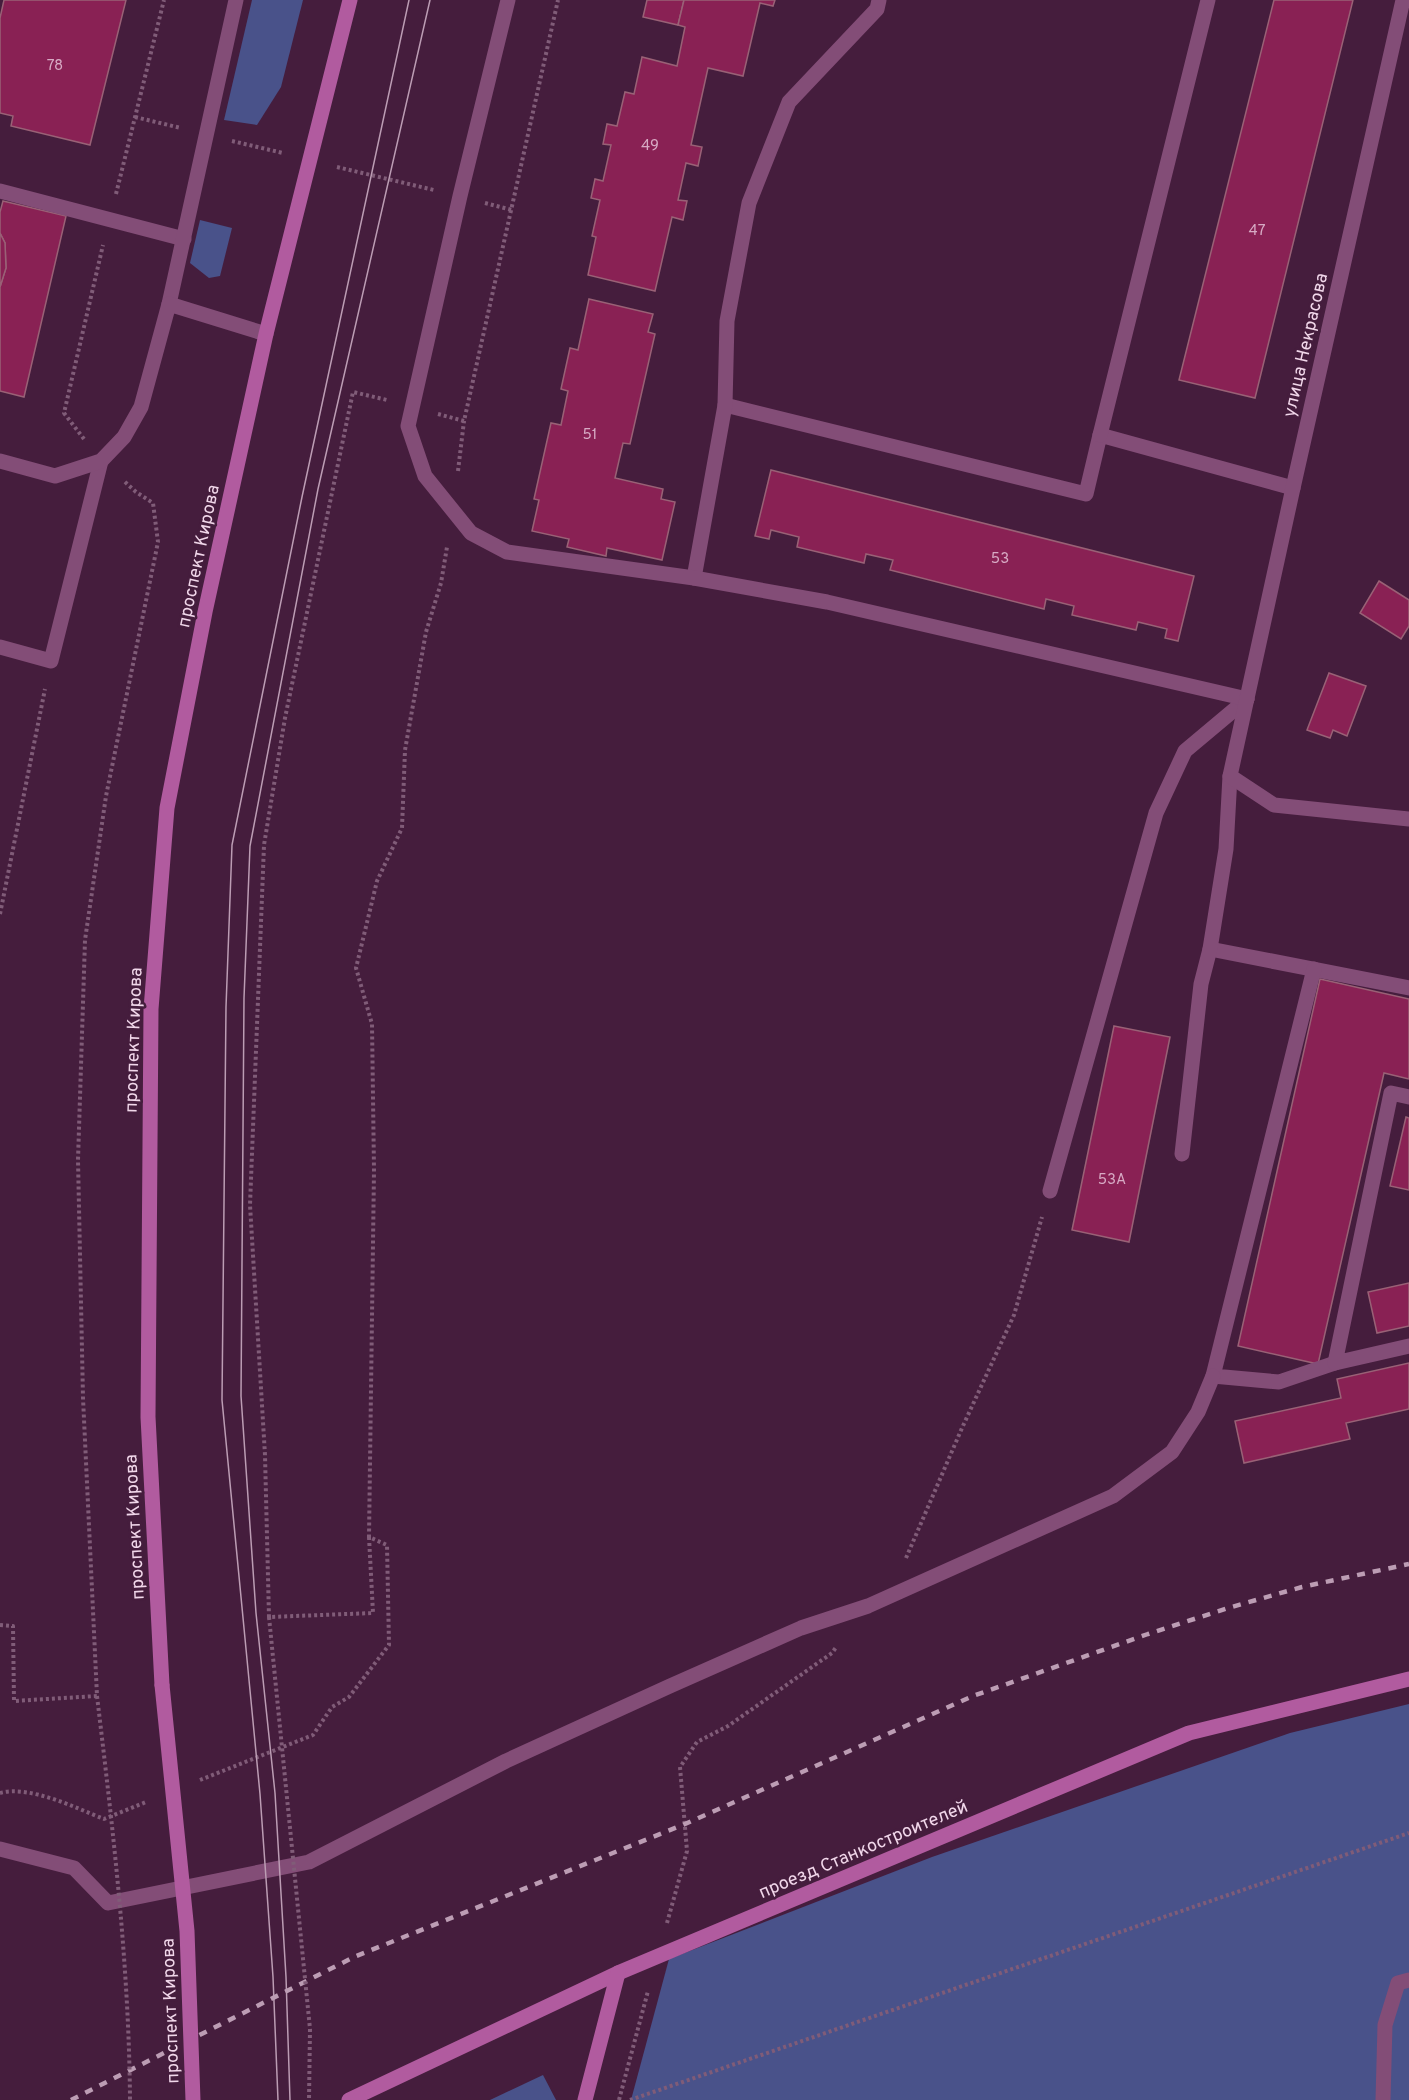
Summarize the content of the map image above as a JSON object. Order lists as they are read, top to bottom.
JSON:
{
  "streets": {
    "main road": ["проспект Кирова", "проезд Станкостроителей"],
    "street": ["улица Некрасова"]
  },
  "house_numbers": [
    "78",
    "49",
    "47",
    "51",
    "53",
    "53А"
  ]
}
